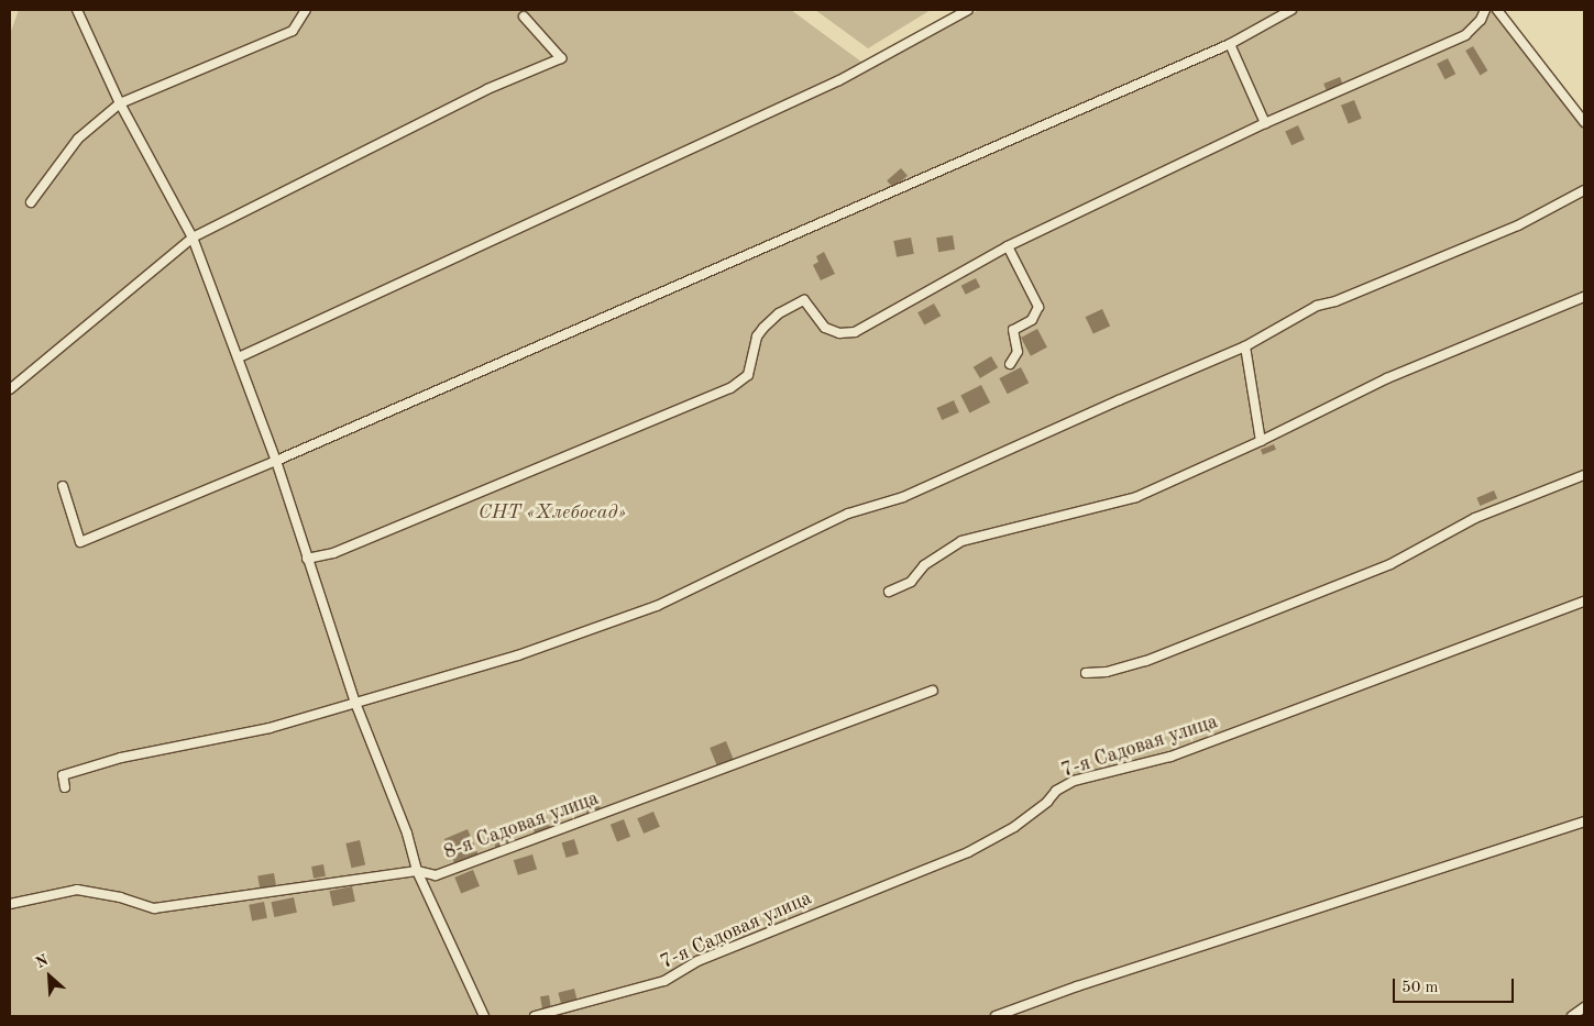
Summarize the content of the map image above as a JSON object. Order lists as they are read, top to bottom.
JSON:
{
  "streets": {
    "lane": ["7-я Садовая улица", "8-я Садовая улица"]
  },
  "parks": ["СНТ «Хлебосад»"],
  "scale_bar": "50 m",
  "north": "top left"
}
